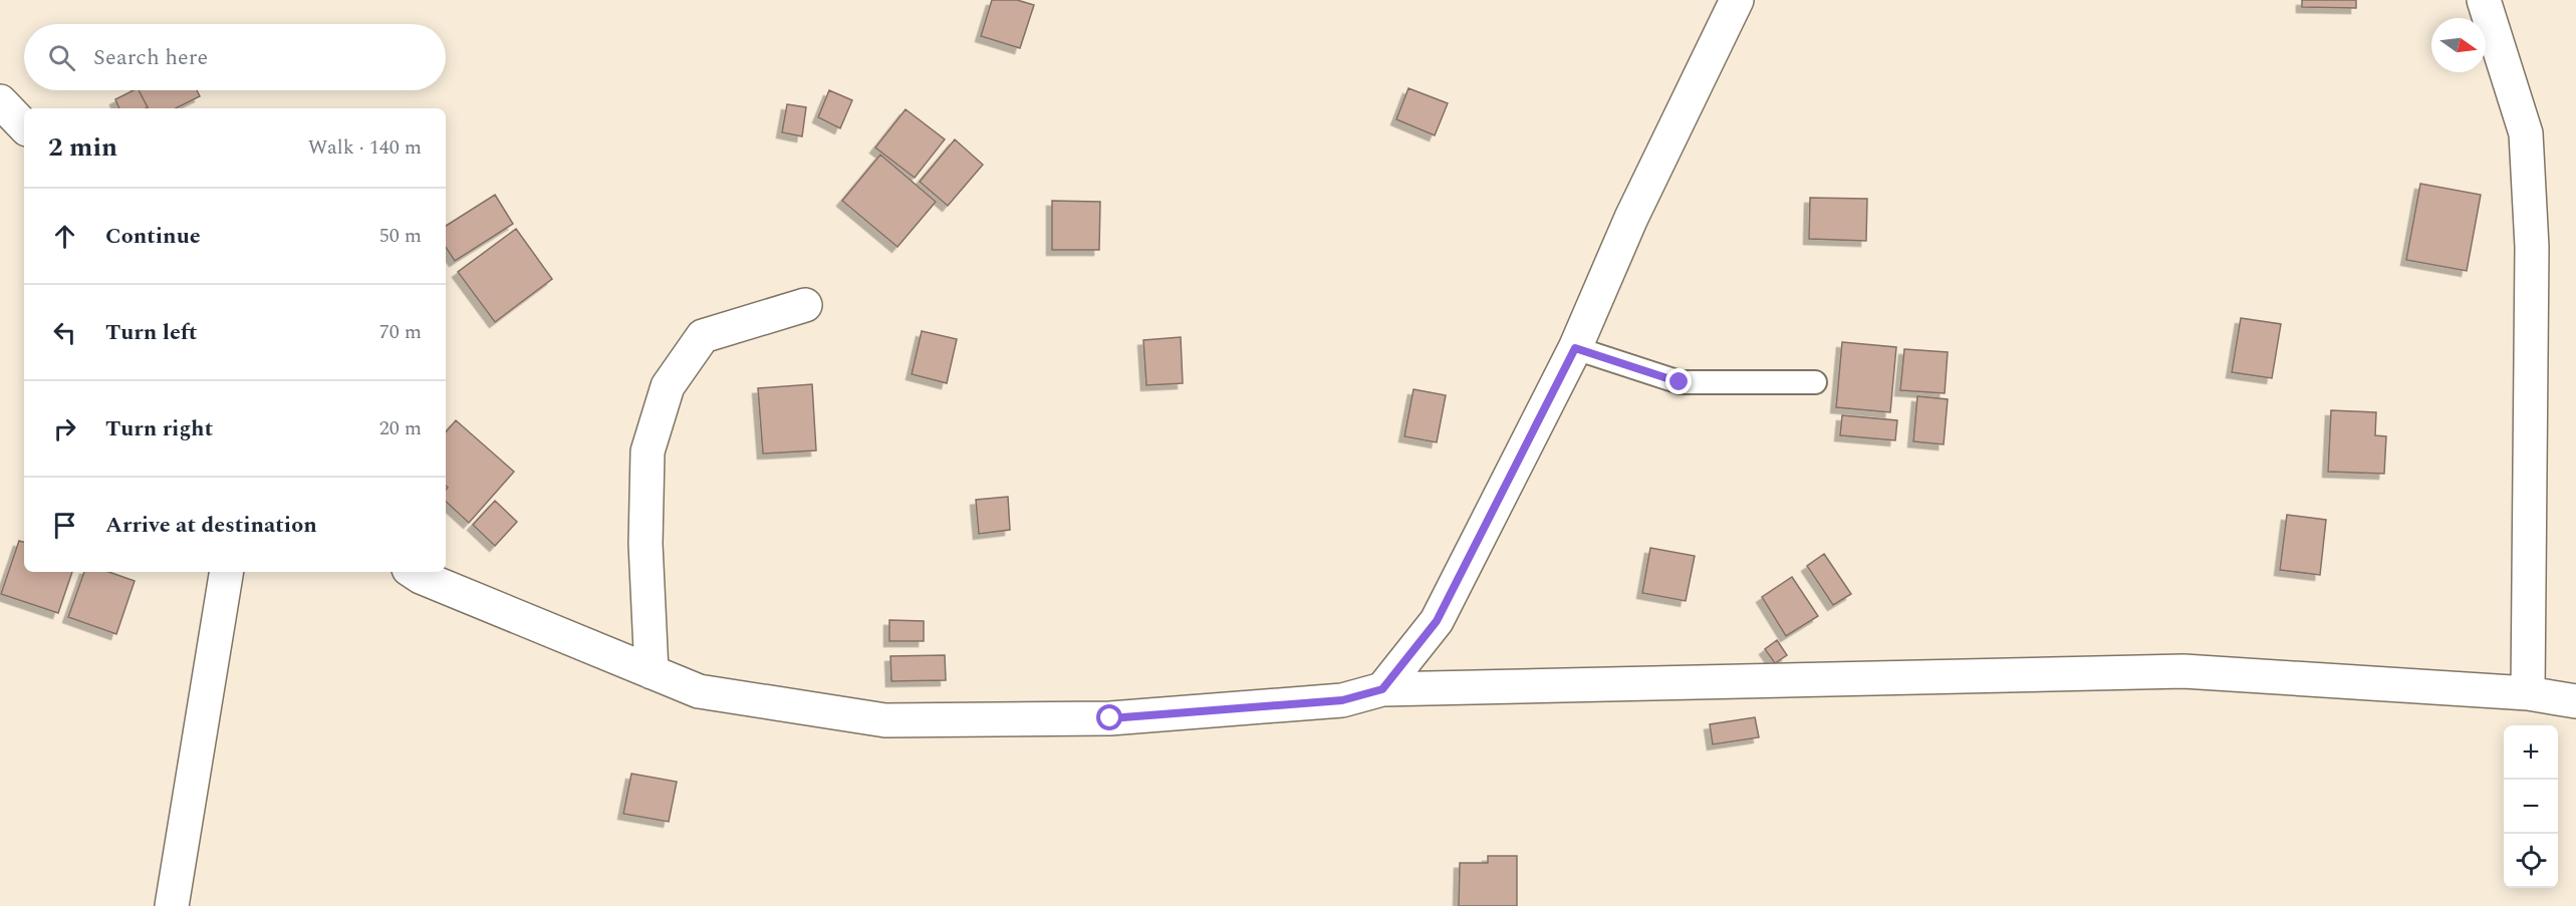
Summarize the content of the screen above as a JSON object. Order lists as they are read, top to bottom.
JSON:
{
  "north": "right",
  "page": {
    "search": "Search here",
    "heading": ["2 min", "Walk · 140 m"],
    "list": [
      ["Continue", "50 m"],
      ["Turn left", "70 m"],
      ["Turn right", "20 m"],
      "Arrive at destination"
    ],
    "map_buttons": ["+", "−"]
  }
}
